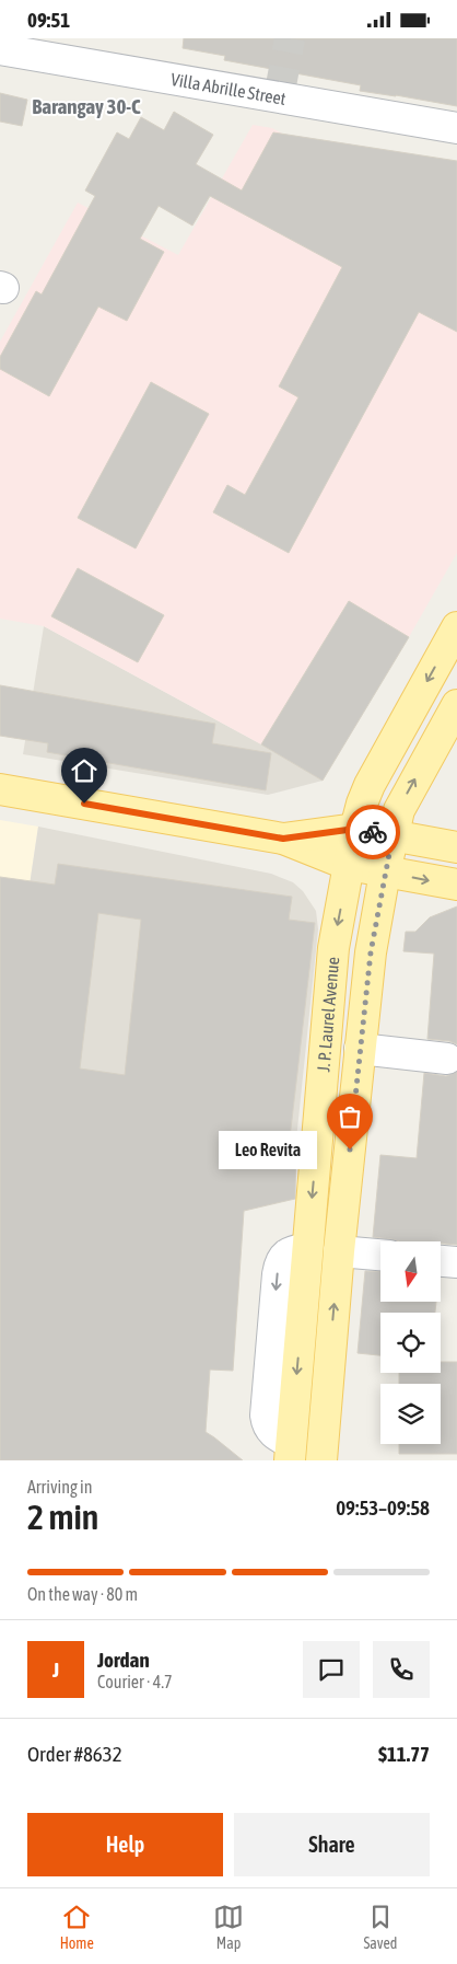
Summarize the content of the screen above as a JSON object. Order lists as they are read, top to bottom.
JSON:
{
  "streets": {
    "main road": ["J. P. Laurel Avenue"],
    "street": ["Villa Abrille Street"]
  },
  "districts": ["Barangay 30-C"],
  "places": ["Leo Revita"],
  "north": "bottom",
  "page": {
    "status": "09:51",
    "bubble": "Leo Revita",
    "heading": ["2 min", "Arriving in", "09:53–09:58"],
    "panel": [
      "Jordan",
      "Courier · 4.7",
      "Order #8632",
      "$11.77"
    ],
    "bar": "On the way · 80 m",
    "round": "J",
    "buttons": ["Help", "Share"],
    "tabs": ["Home", "Map", "Saved"]
  }
}
